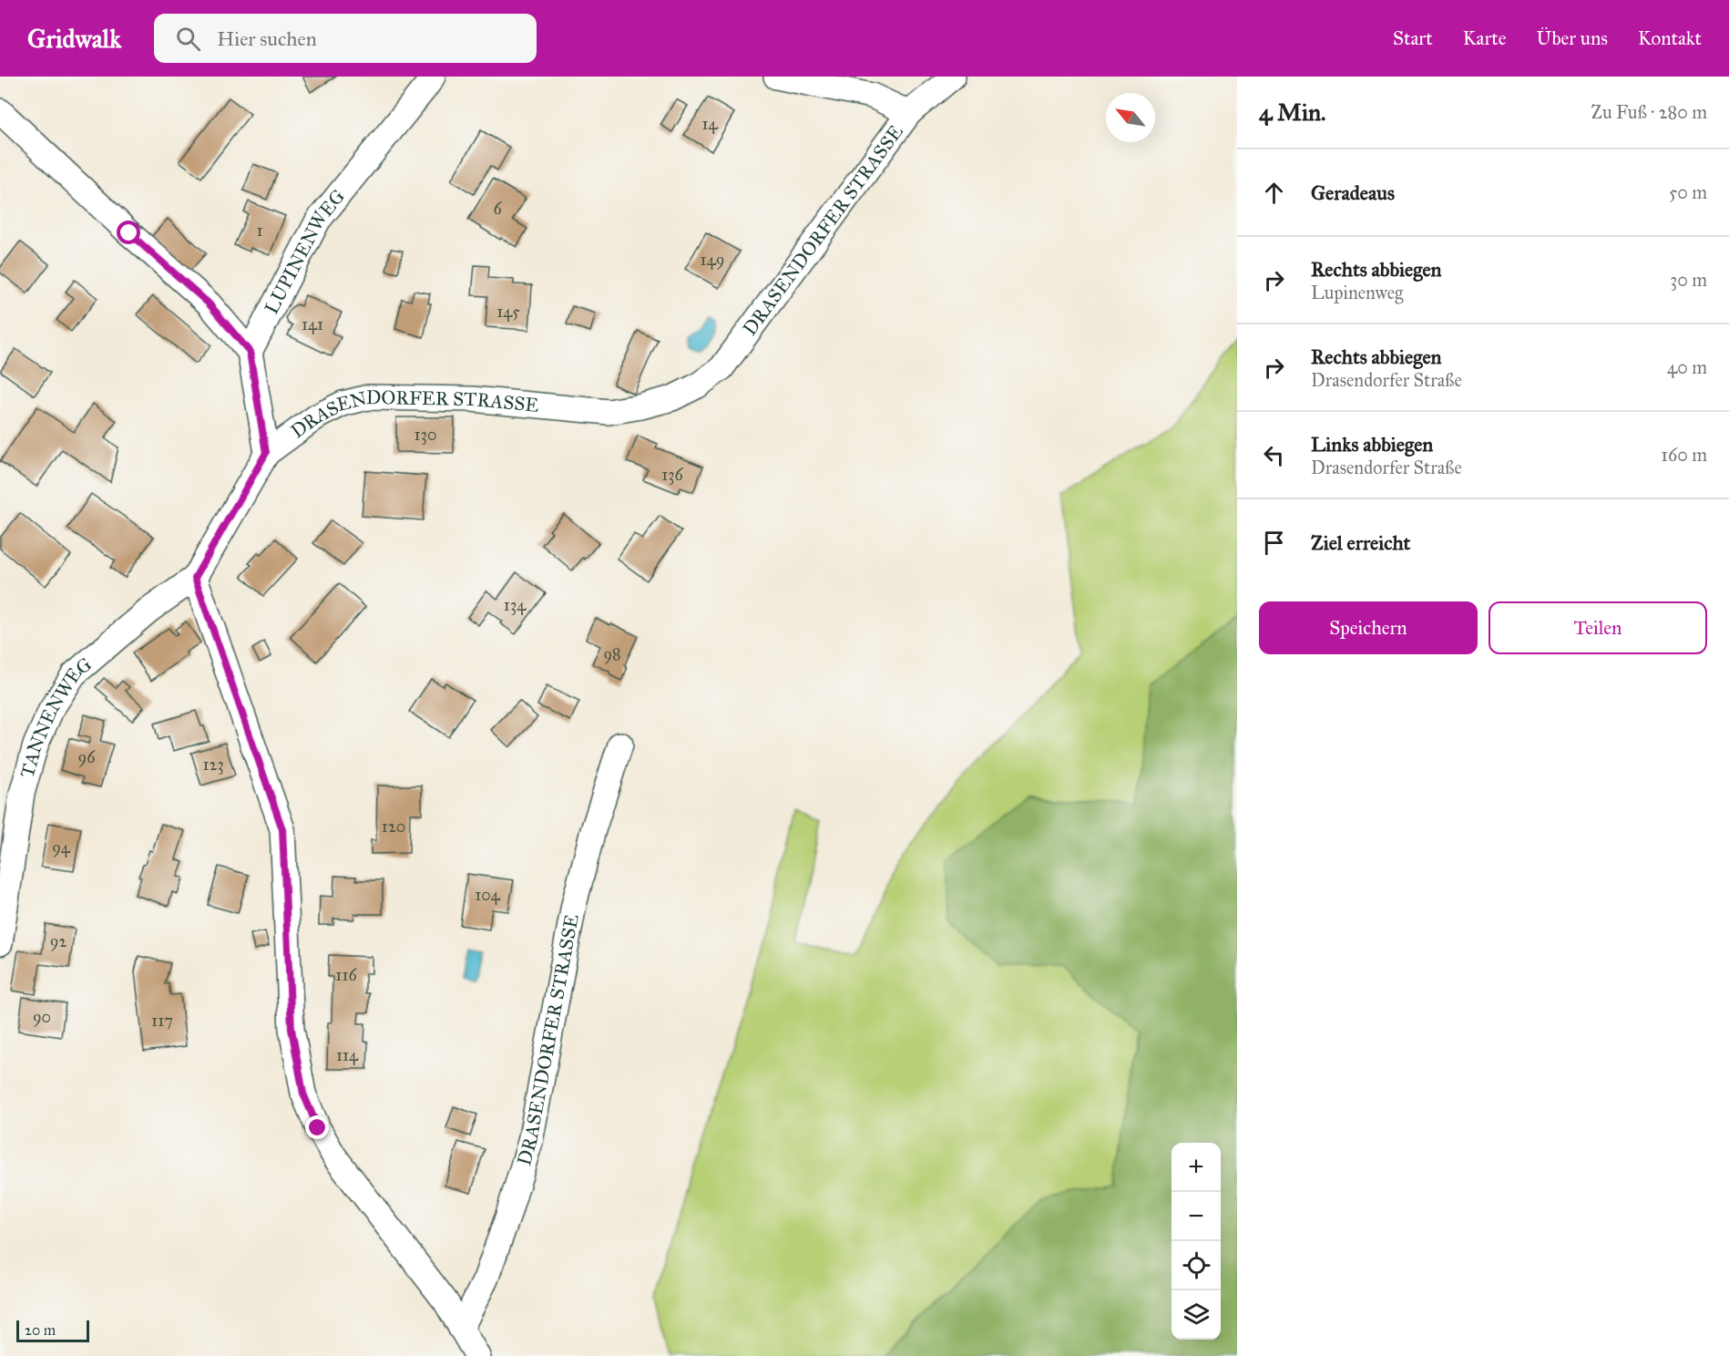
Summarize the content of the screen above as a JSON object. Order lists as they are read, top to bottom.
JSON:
{
  "streets": {
    "street": ["DRASENDORFER STRASSE", "LUPINENWEG", "TANNENWEG"]
  },
  "crossings": [
    ["DRASENDORFER STRASSE", "TANNENWEG"]
  ],
  "house_numbers": [
    "14",
    "6",
    "1",
    "149",
    "145",
    "141",
    "130",
    "136",
    "134",
    "98",
    "96",
    "123",
    "120",
    "94",
    "104",
    "92",
    "116",
    "90",
    "117",
    "114"
  ],
  "scale_bar": "20 m",
  "north": "top left",
  "page": {
    "header": "Gridwalk",
    "search": "Hier suchen",
    "nav": [
      "Start",
      "Karte",
      "Über uns",
      "Kontakt"
    ],
    "heading": ["4 Min.", "Zu Fuß · 280 m"],
    "list": [
      ["Geradeaus", "50 m"],
      ["Rechts abbiegen", "Lupinenweg", "30 m"],
      ["Rechts abbiegen", "Drasendorfer Straße", "40 m"],
      ["Links abbiegen", "Drasendorfer Straße", "160 m"],
      "Ziel erreicht"
    ],
    "buttons": ["Speichern", "Teilen"],
    "map_buttons": ["+", "−"],
    "scale": "20 m"
  }
}
